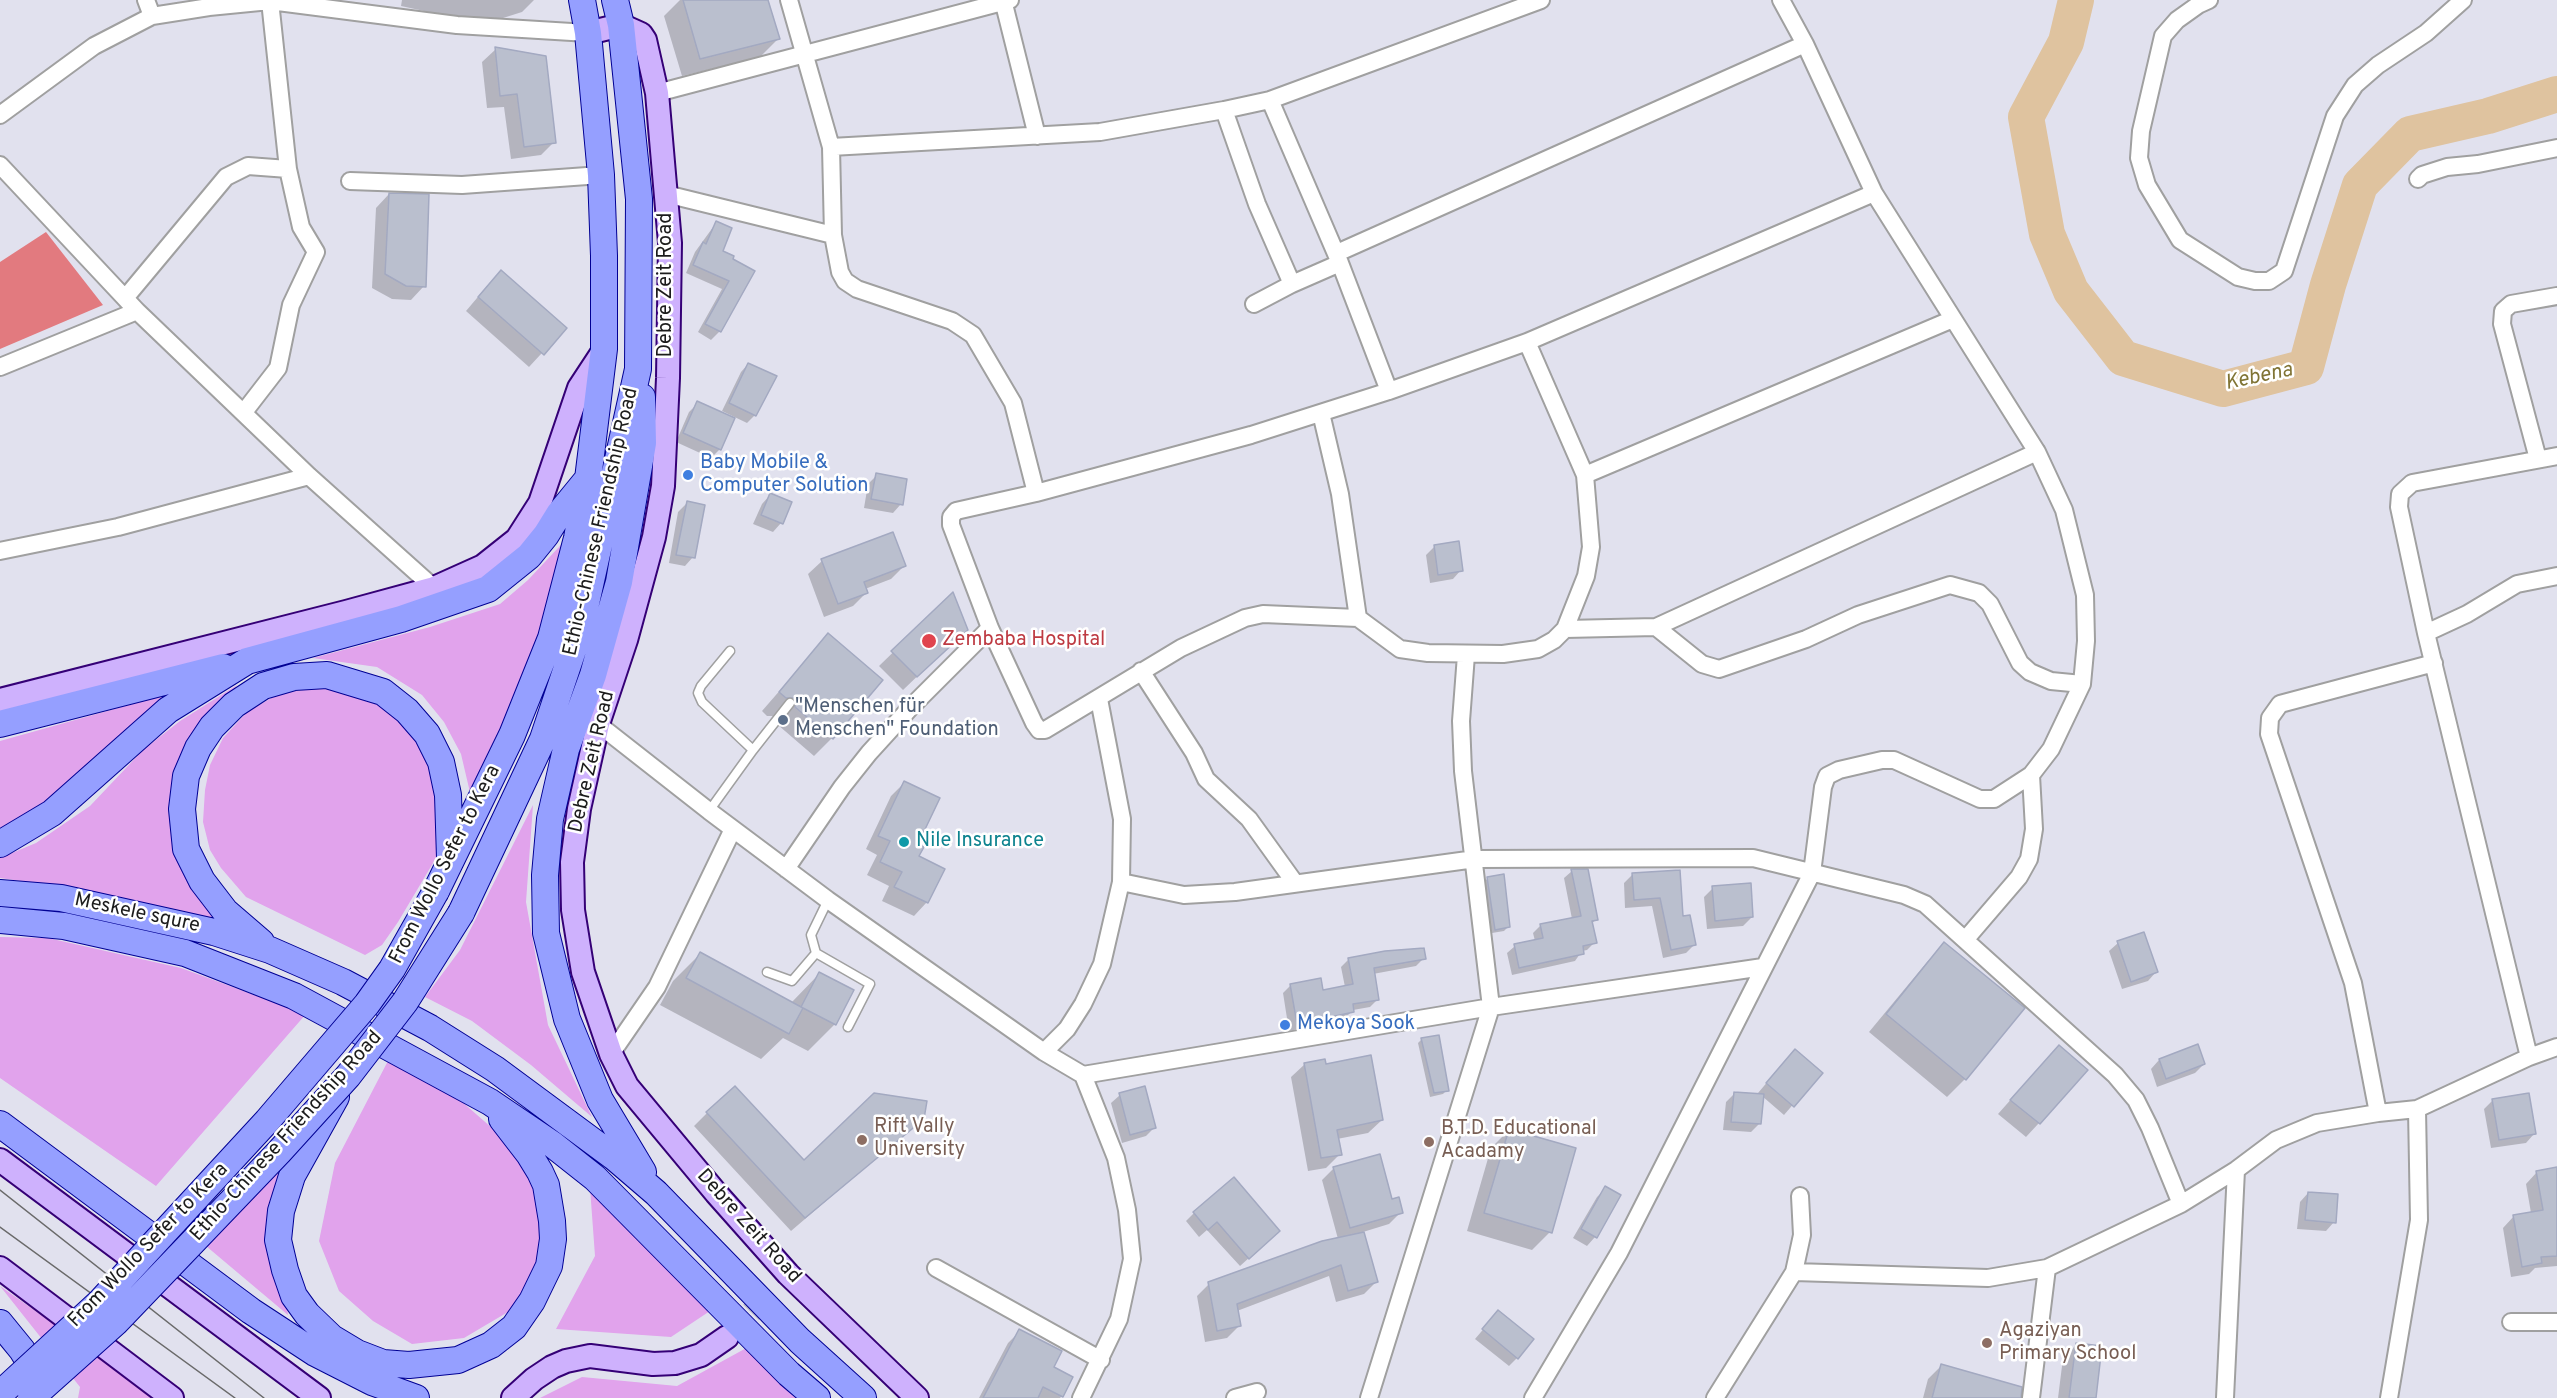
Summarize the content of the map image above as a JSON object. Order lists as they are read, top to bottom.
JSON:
{
  "streets": {
    "main road": [
      "Debre Zeit Road",
      "Ethio-Chinese Friendship Road",
      "From Wollo Sefer to Kera",
      "Meskele squre"
    ]
  },
  "crossings": [
    ["Debre Zeit Road", "Ethio-Chinese Friendship Road"],
    ["Ethio-Chinese Friendship Road", "From Wollo Sefer to Kera"]
  ],
  "water": ["Kebena"],
  "places": [
    "Baby Mobile & Computer Solution",
    "Zembaba Hospital",
    "\"Menschen für Menschen\" Foundation",
    "Nile Insurance",
    "Mekoya Sook",
    "Rift Vally University",
    "B.T.D. Educational Acadamy",
    "Agaziyan Primary School"
  ]
}
